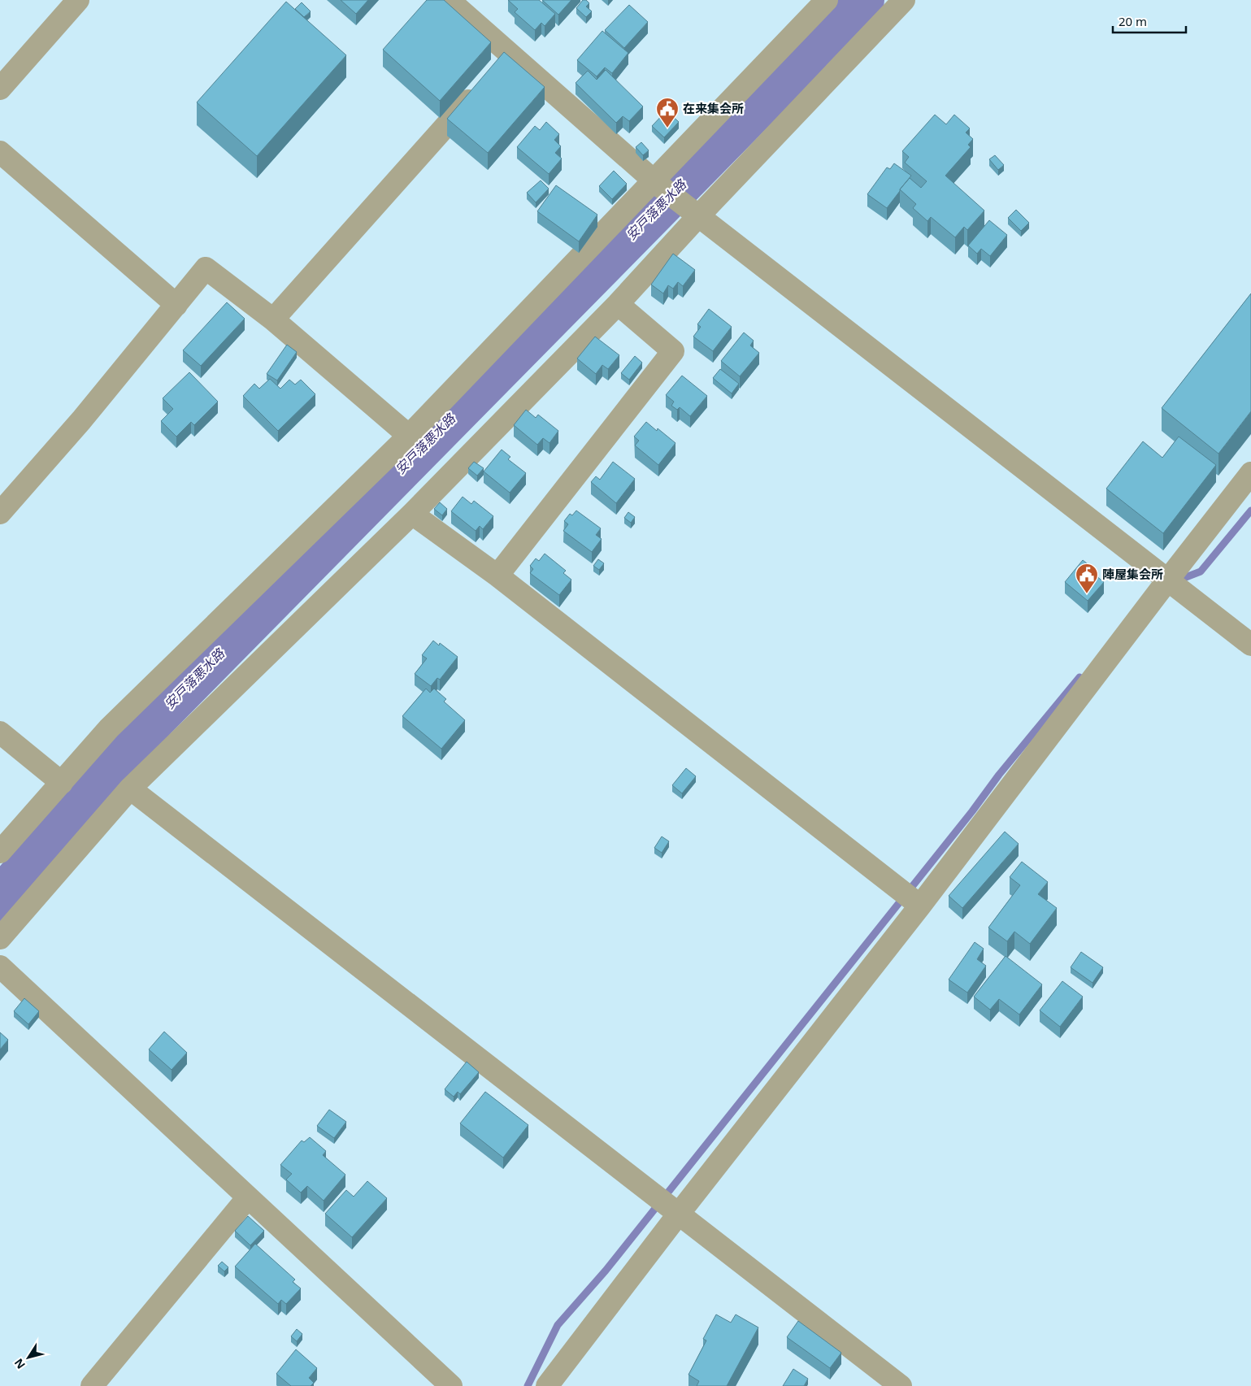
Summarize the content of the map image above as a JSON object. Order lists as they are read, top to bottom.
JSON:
{
  "water": ["安戸落悪水路"],
  "places": {
    "public building": ["在来集会所", "陣屋集会所"]
  },
  "scale_bar": "20 m",
  "north": "bottom left"
}
